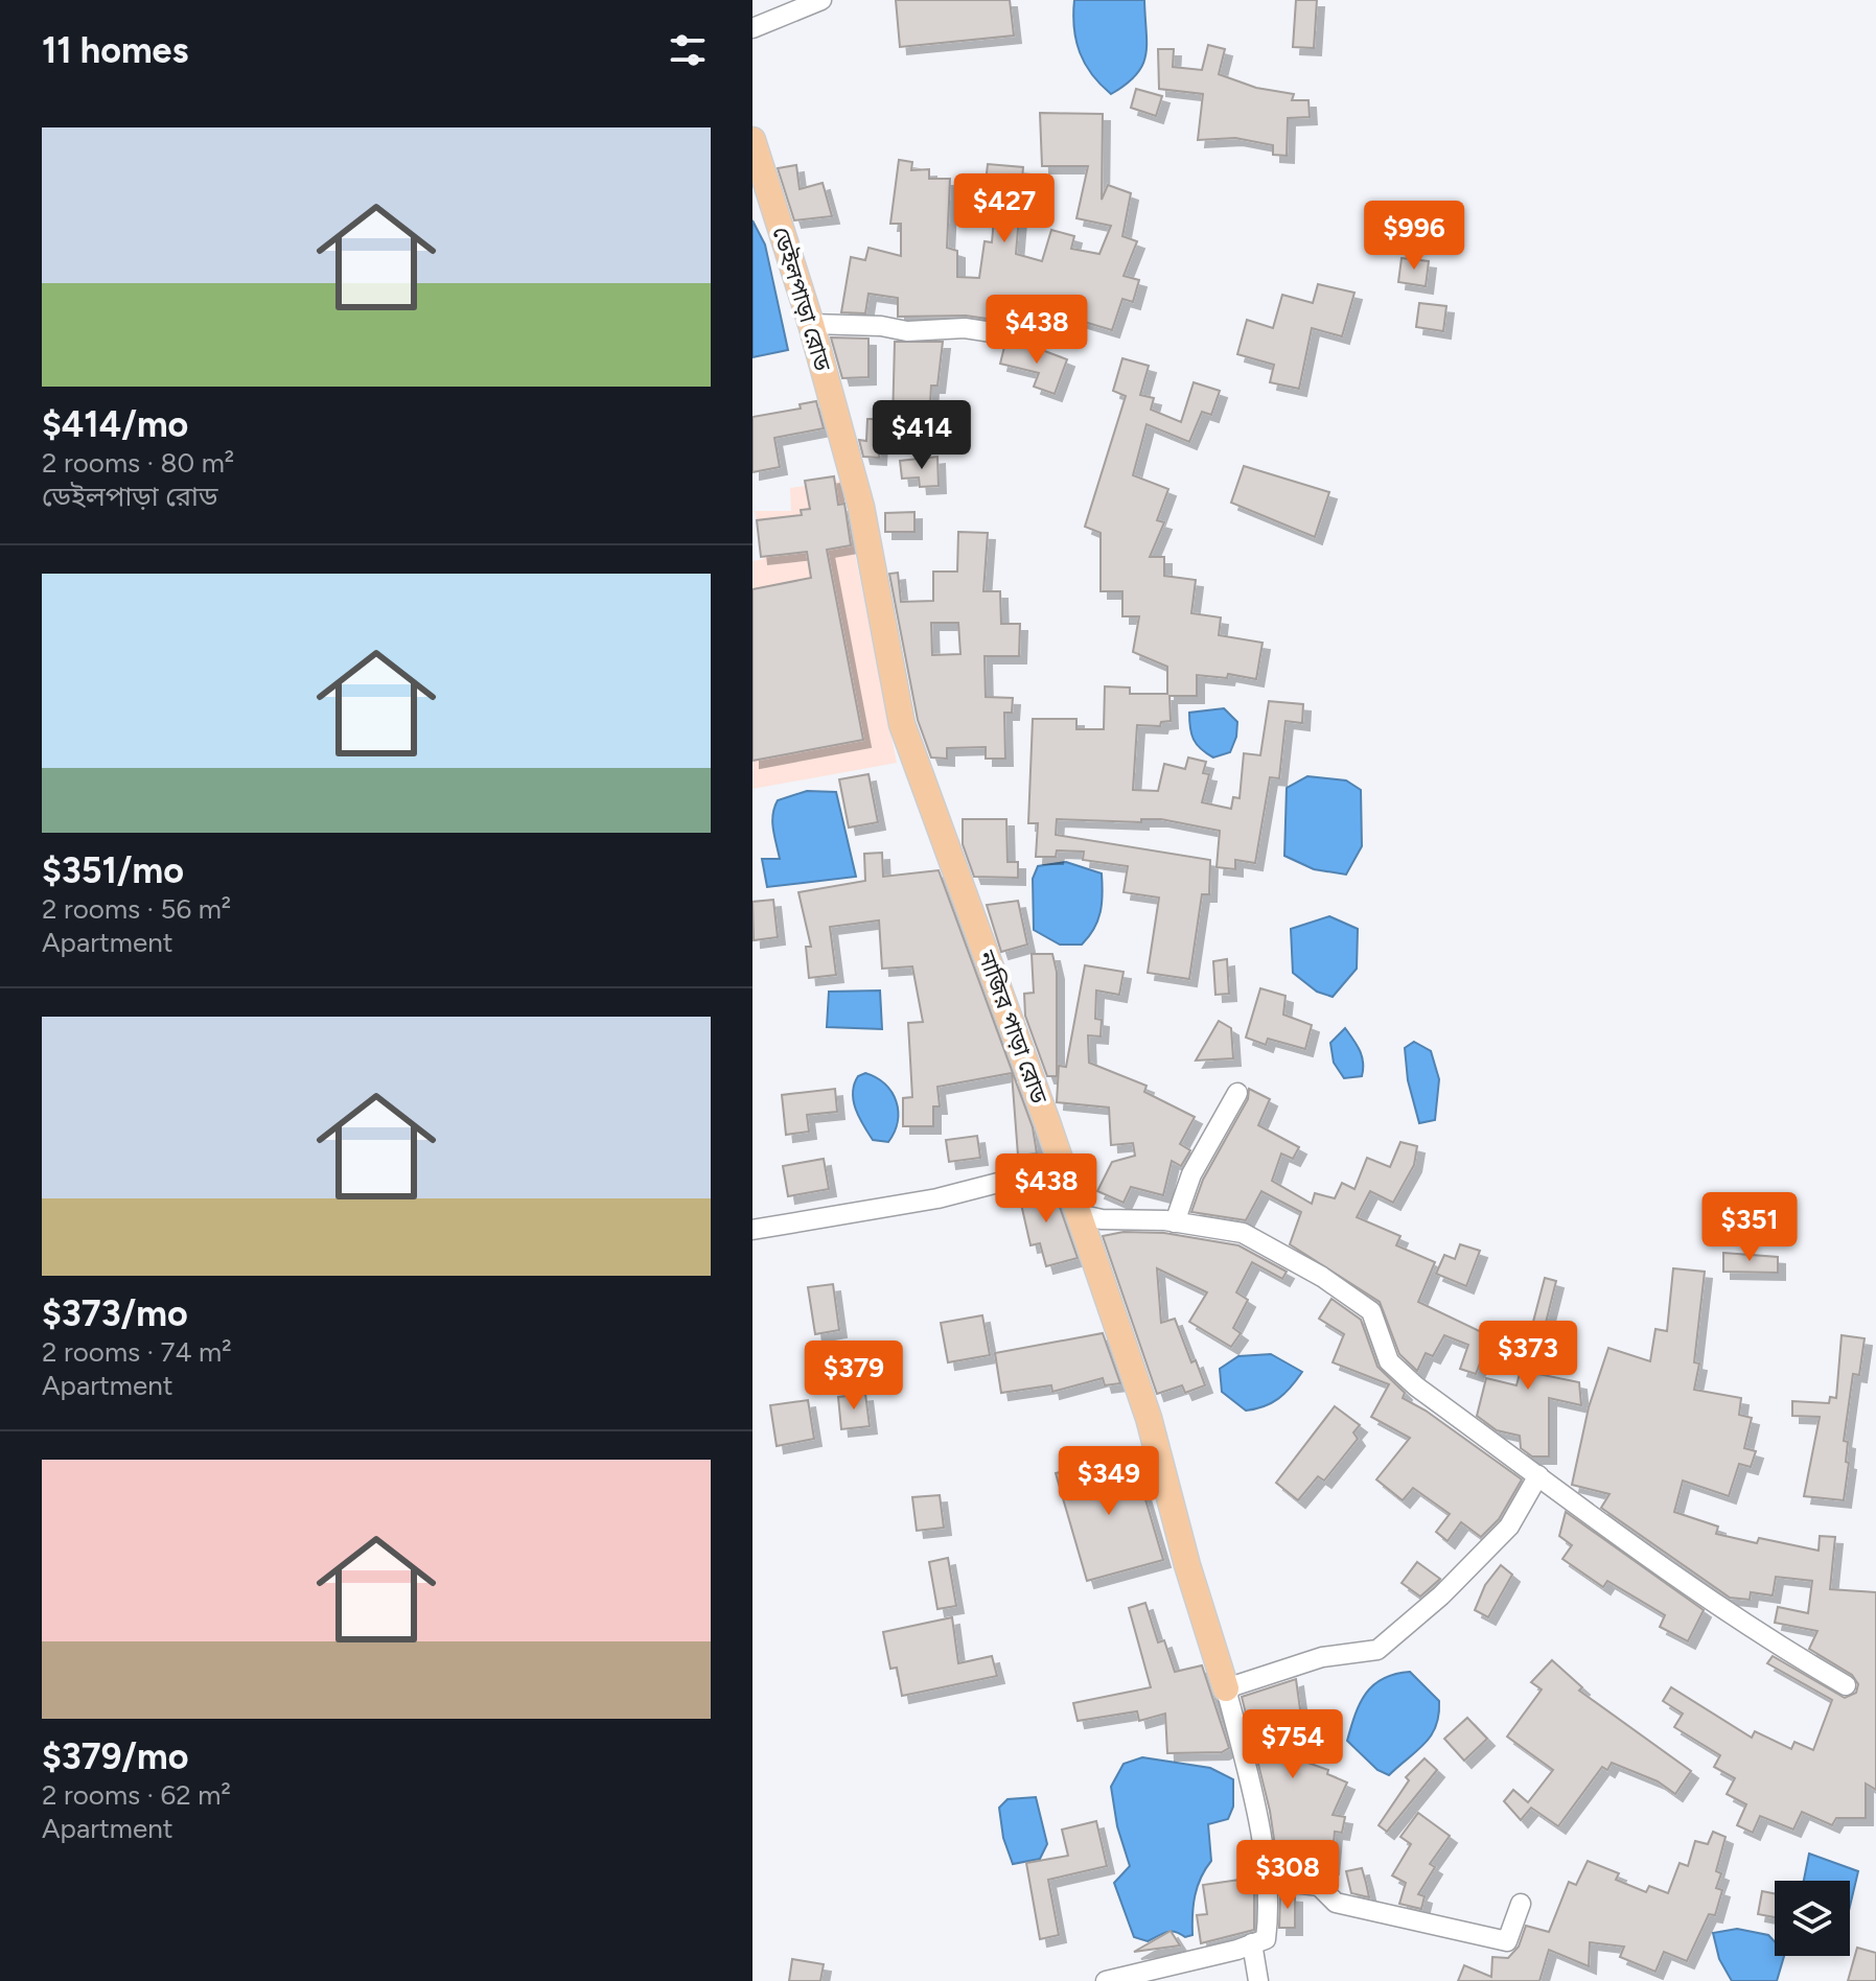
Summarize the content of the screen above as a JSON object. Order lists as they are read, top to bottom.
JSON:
{
  "streets": {
    "main road": ["ডেইলপাড়া রোড", "নাজির পাড়া রোড"]
  },
  "crossings": [
    ["ডেইলপাড়া রোড", "নাজির পাড়া রোড"]
  ],
  "page": {
    "heading": "11 homes",
    "list": [
      {
        "name": "$414/mo",
        "note": "2 rooms · 80 m² · ডেইলপাড়া রোড"
      },
      {
        "name": "$351/mo",
        "note": "2 rooms · 56 m² · Apartment"
      },
      {
        "name": "$373/mo",
        "note": "2 rooms · 74 m² · Apartment"
      },
      {
        "name": "$379/mo",
        "note": "2 rooms · 62 m² · Apartment"
      }
    ],
    "price": [
      "$427",
      "$996",
      "$438",
      "$414",
      "$438",
      "$351",
      "$373",
      "$379",
      "$349",
      "$754",
      "$308"
    ]
  }
}
